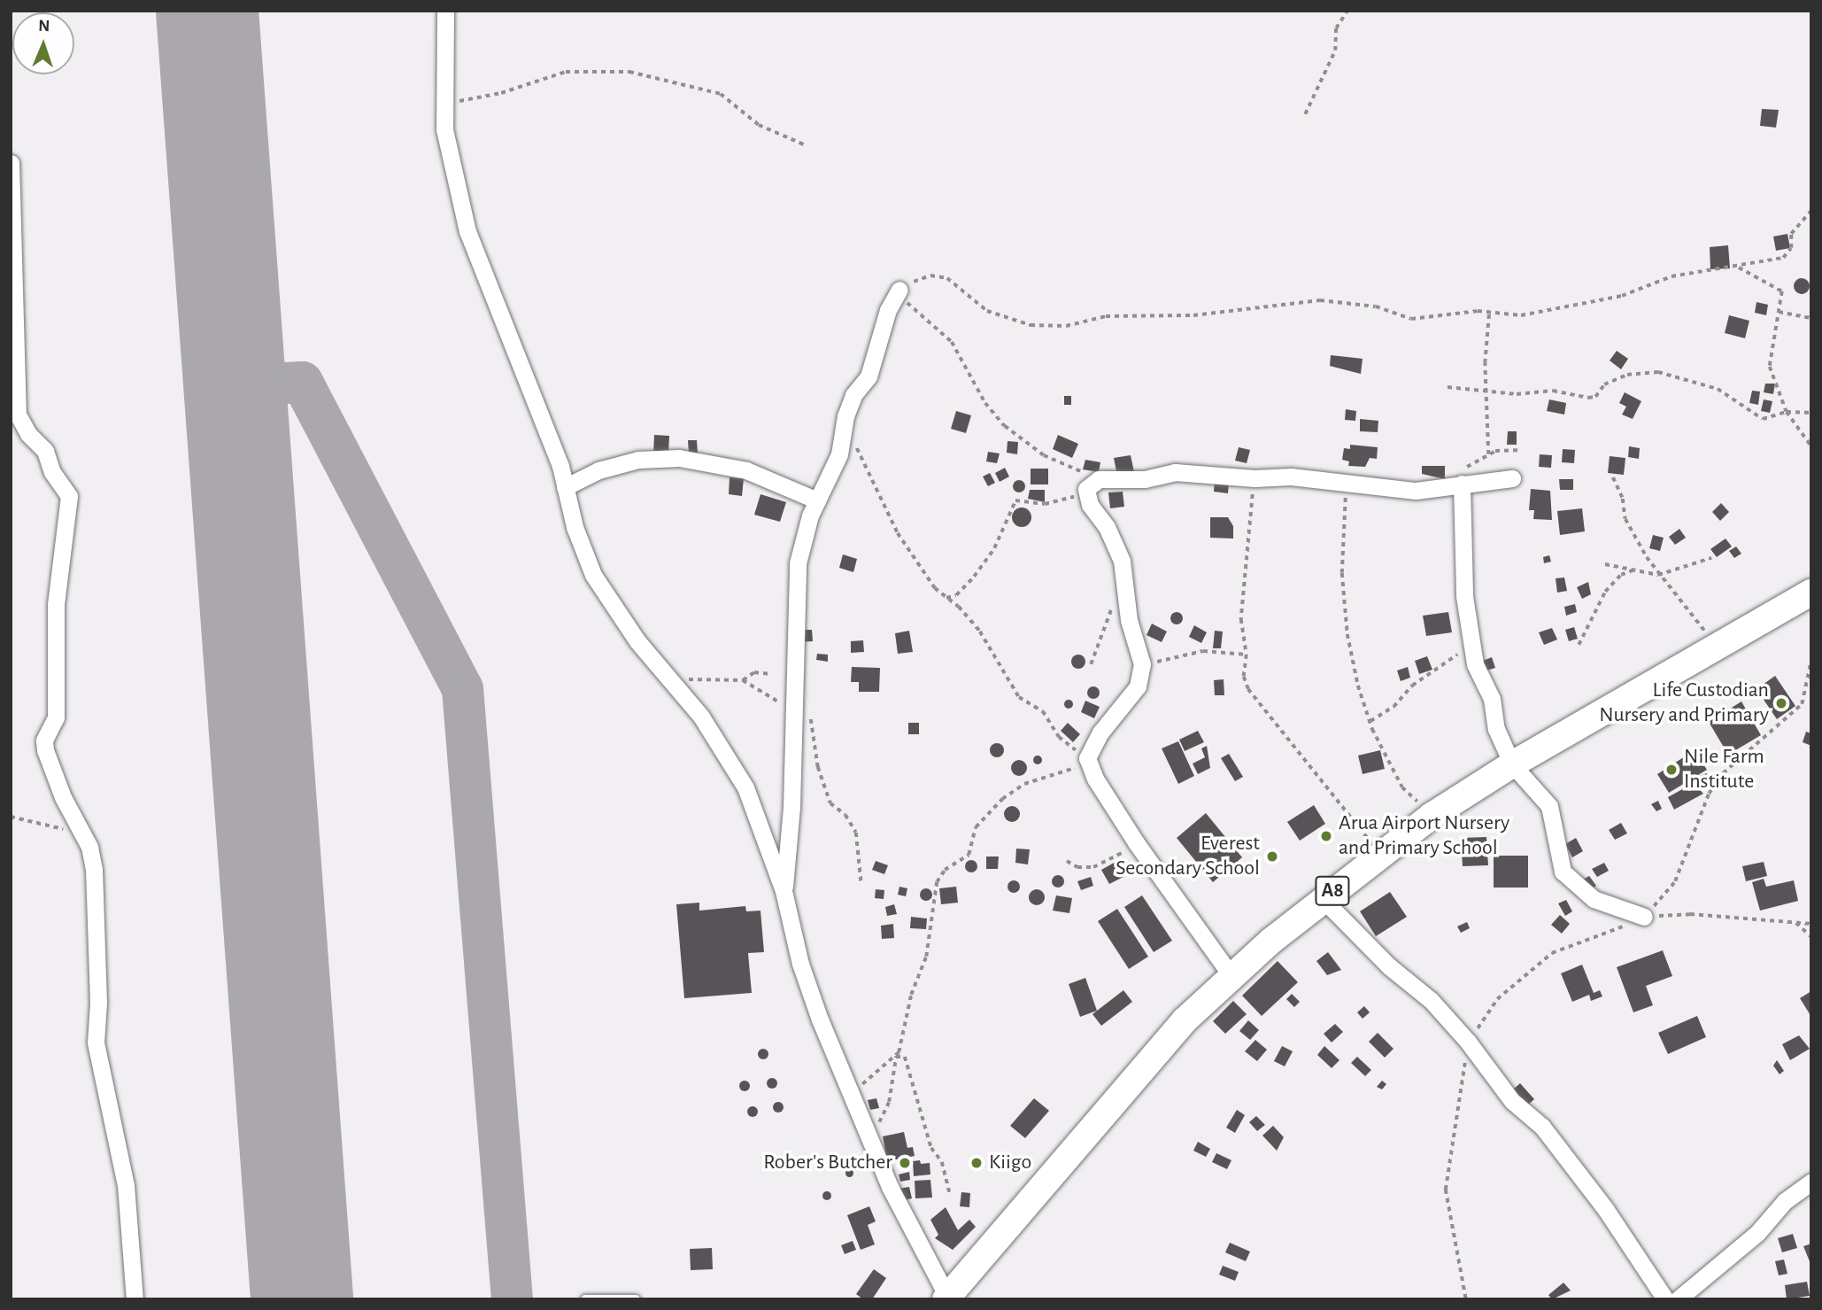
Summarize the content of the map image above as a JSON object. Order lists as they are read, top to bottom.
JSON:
{
  "streets": {
    "main road": ["A8"]
  },
  "places": [
    "Life Custodian Nursery and Primary",
    "Nile Farm Institute",
    "Arua Airport Nursery and Primary School",
    "Everest Secondary School",
    "Rober's Butcher",
    "Kiigo"
  ],
  "north": "top"
}
